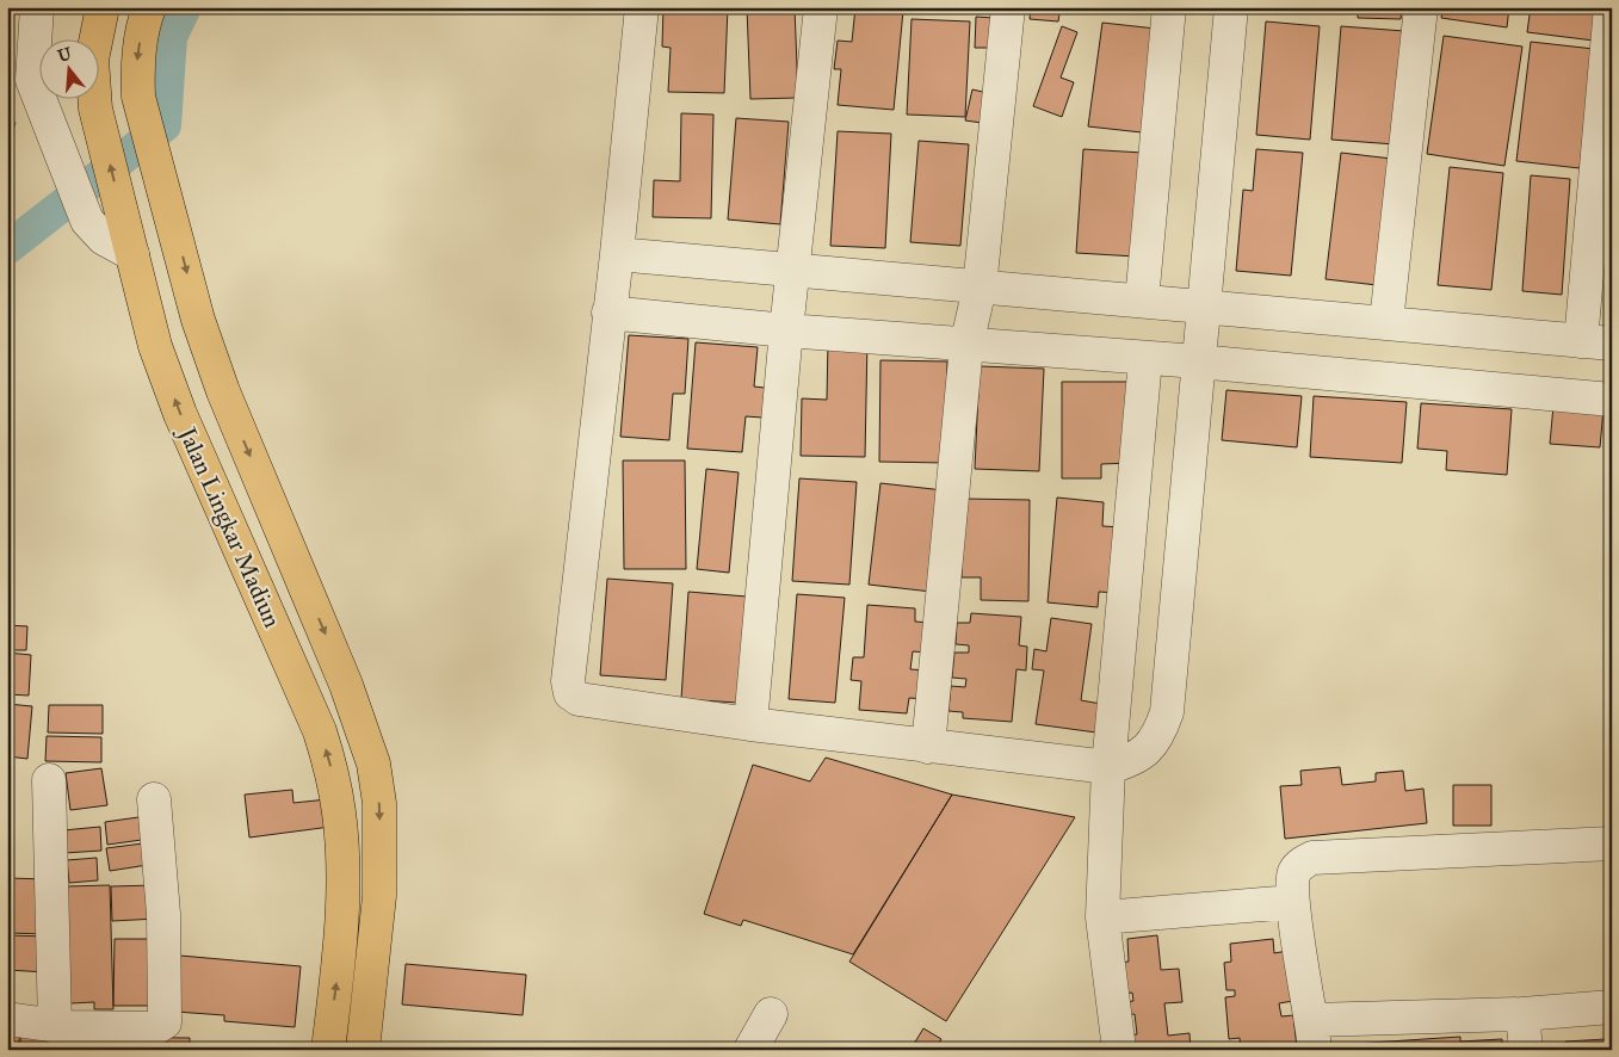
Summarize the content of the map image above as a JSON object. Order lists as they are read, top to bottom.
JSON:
{
  "streets": {
    "main road": ["Jalan Lingkar Madiun"]
  },
  "north": "top"
}
